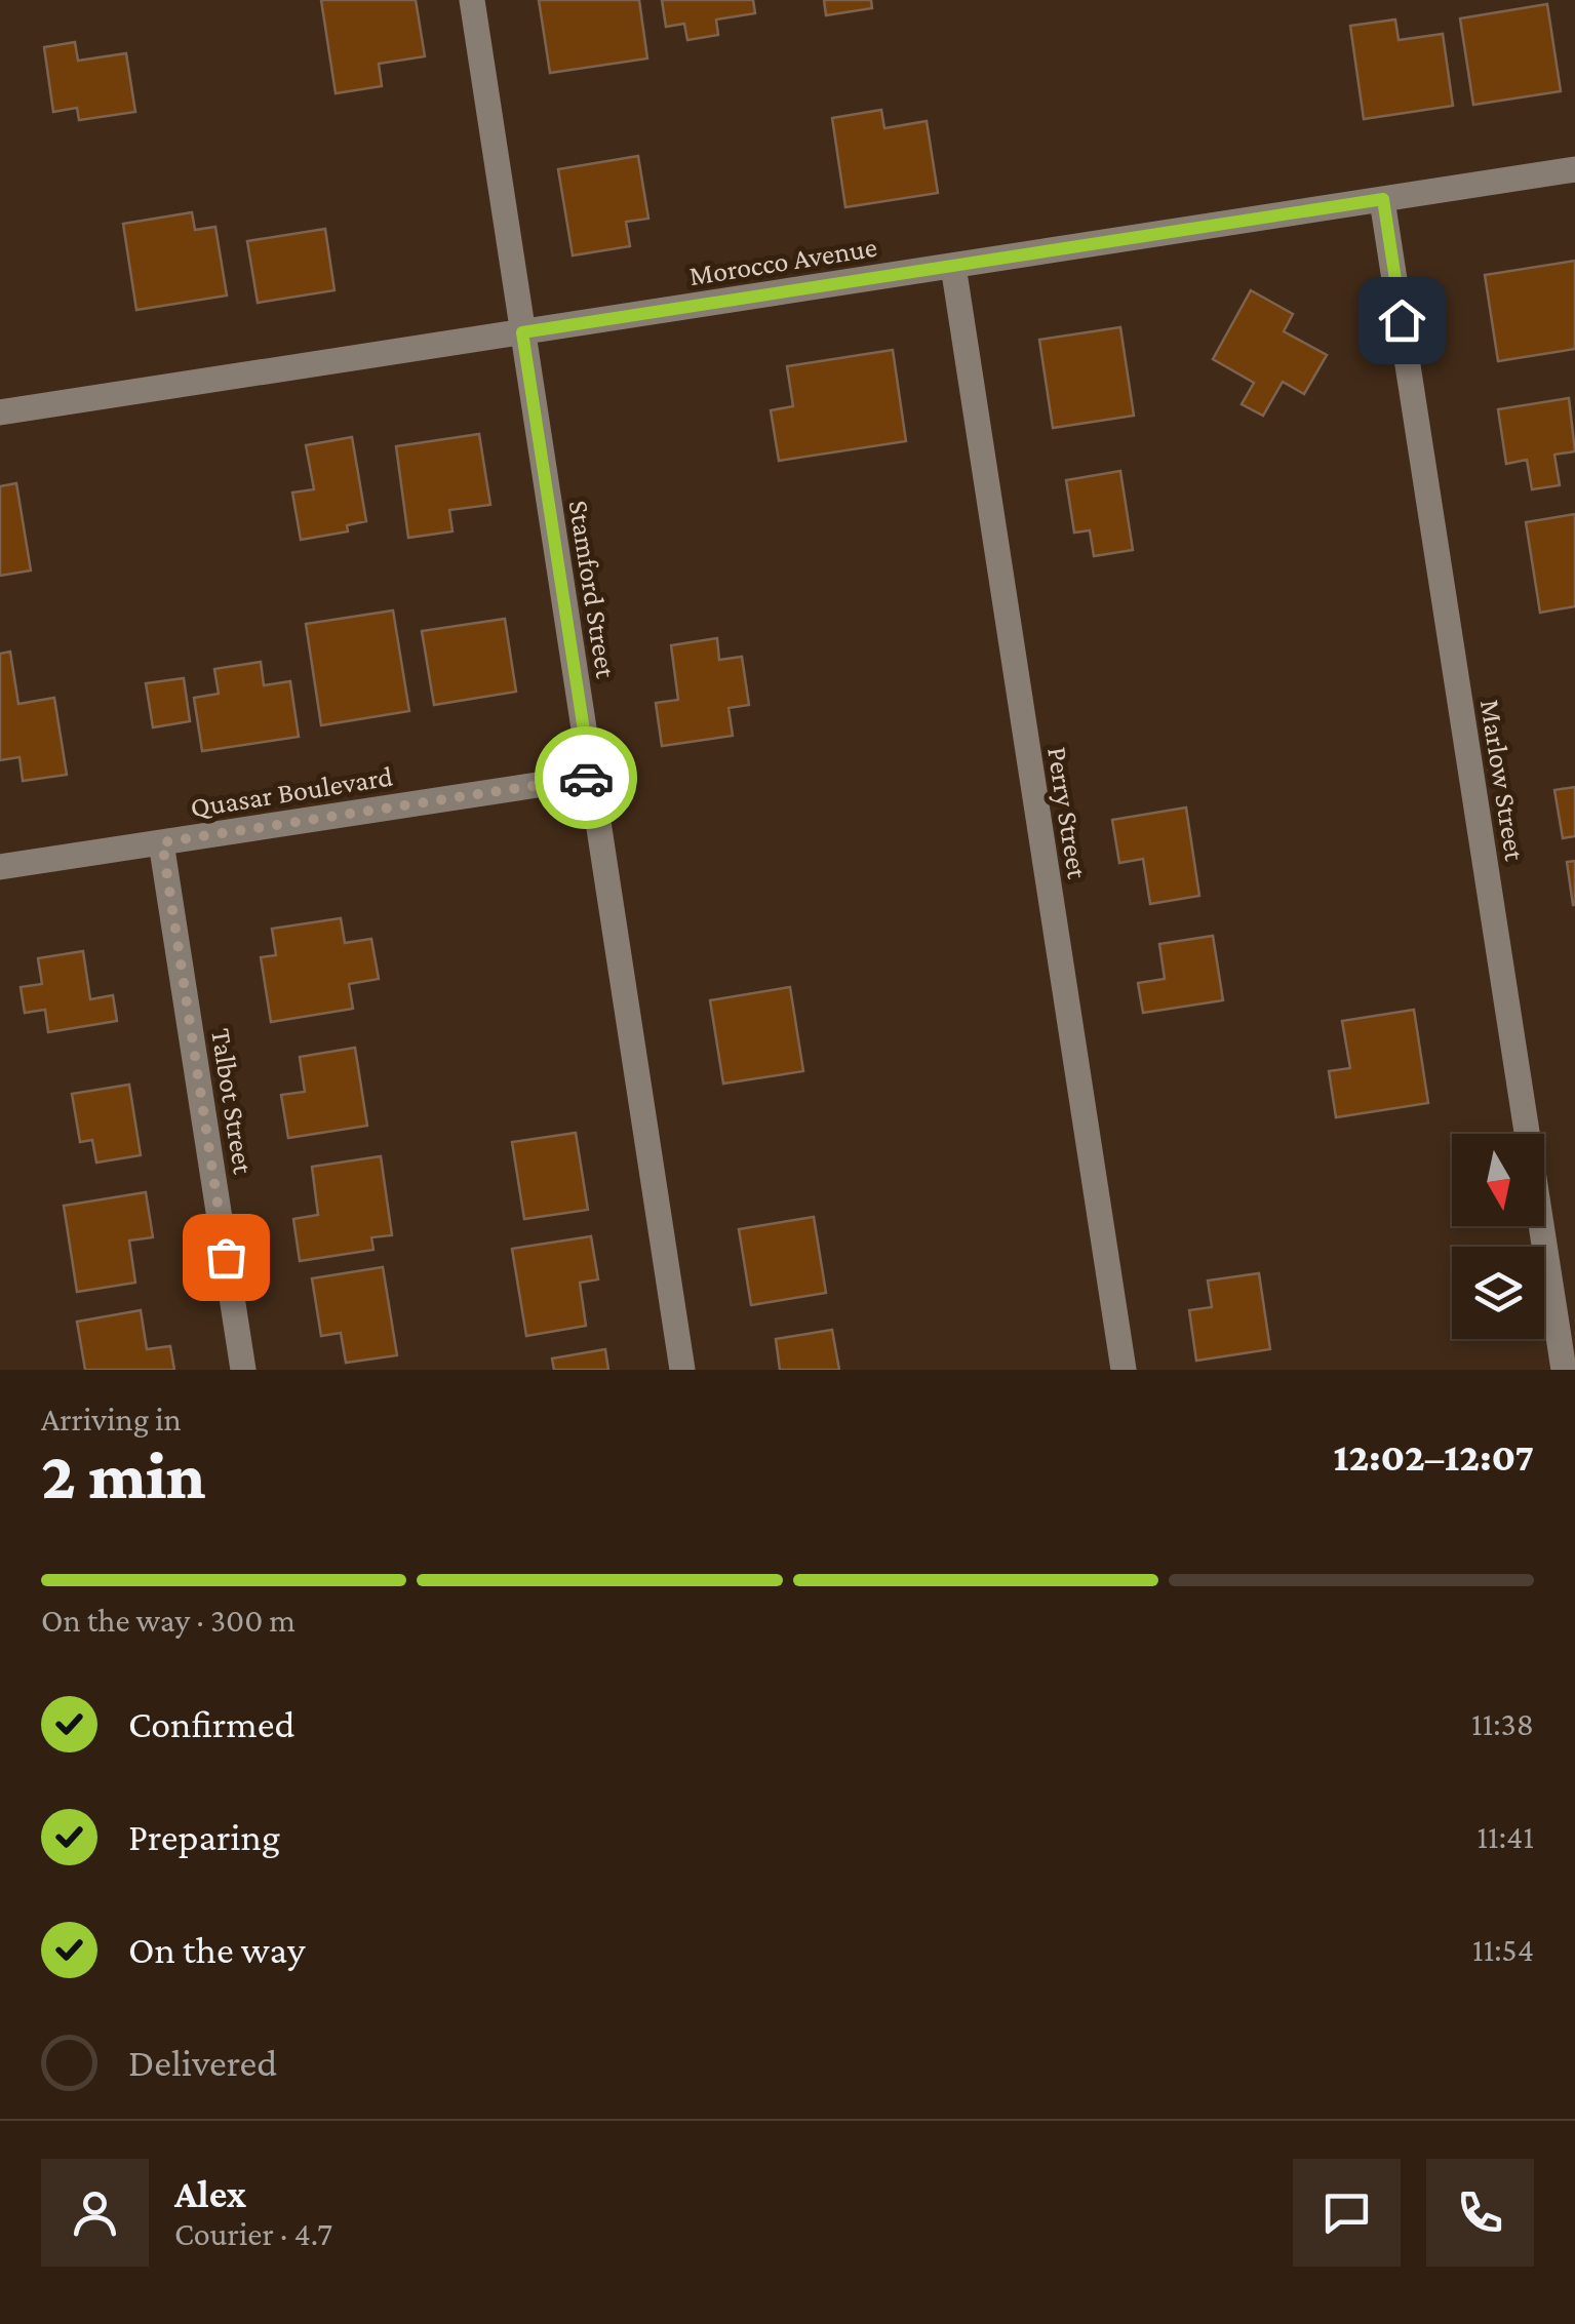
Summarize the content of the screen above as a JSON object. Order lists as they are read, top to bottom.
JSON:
{
  "streets": {
    "street": [
      "Morocco Avenue",
      "Stamford Street",
      "Marlow Street",
      "Quasar Boulevard",
      "Perry Street",
      "Talbot Street"
    ]
  },
  "crossings": [
    ["Morocco Avenue", "Stamford Street"],
    ["Morocco Avenue", "Marlow Street"],
    ["Morocco Avenue", "Perry Street"],
    ["Stamford Street", "Quasar Boulevard"],
    ["Quasar Boulevard", "Talbot Street"]
  ],
  "north": "bottom",
  "page": {
    "heading": ["2 min", "Arriving in", "12:02–12:07"],
    "panel": ["Alex", "Courier · 4.7"],
    "bar": "On the way · 300 m",
    "list": [
      ["Confirmed", "11:38"],
      ["Preparing", "11:41"],
      ["On the way", "11:54"],
      "Delivered"
    ]
  }
}
